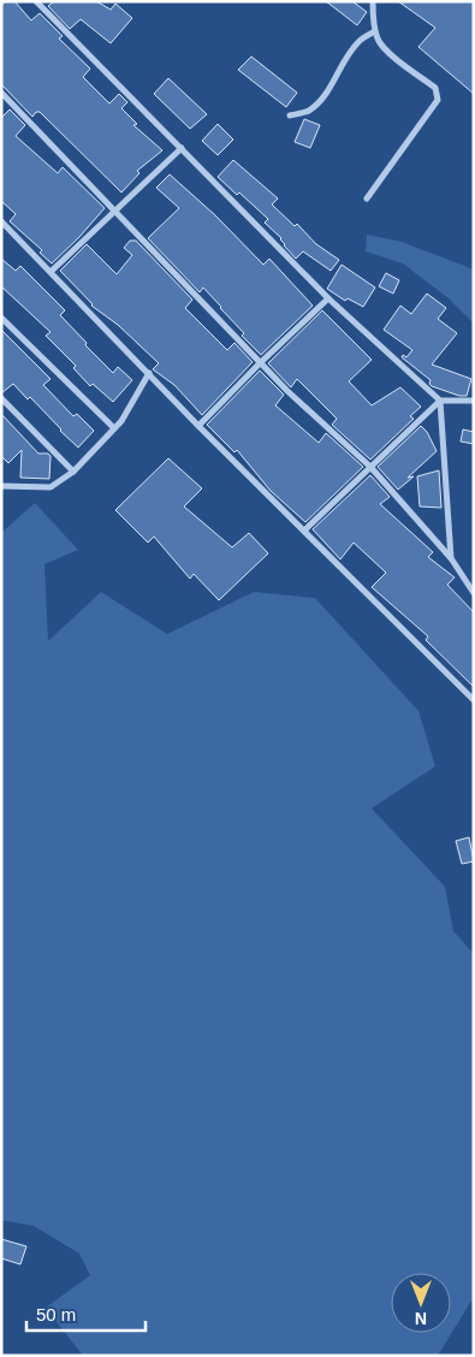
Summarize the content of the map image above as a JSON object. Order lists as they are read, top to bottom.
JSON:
{
  "scale_bar": "50 m",
  "north": "bottom"
}
